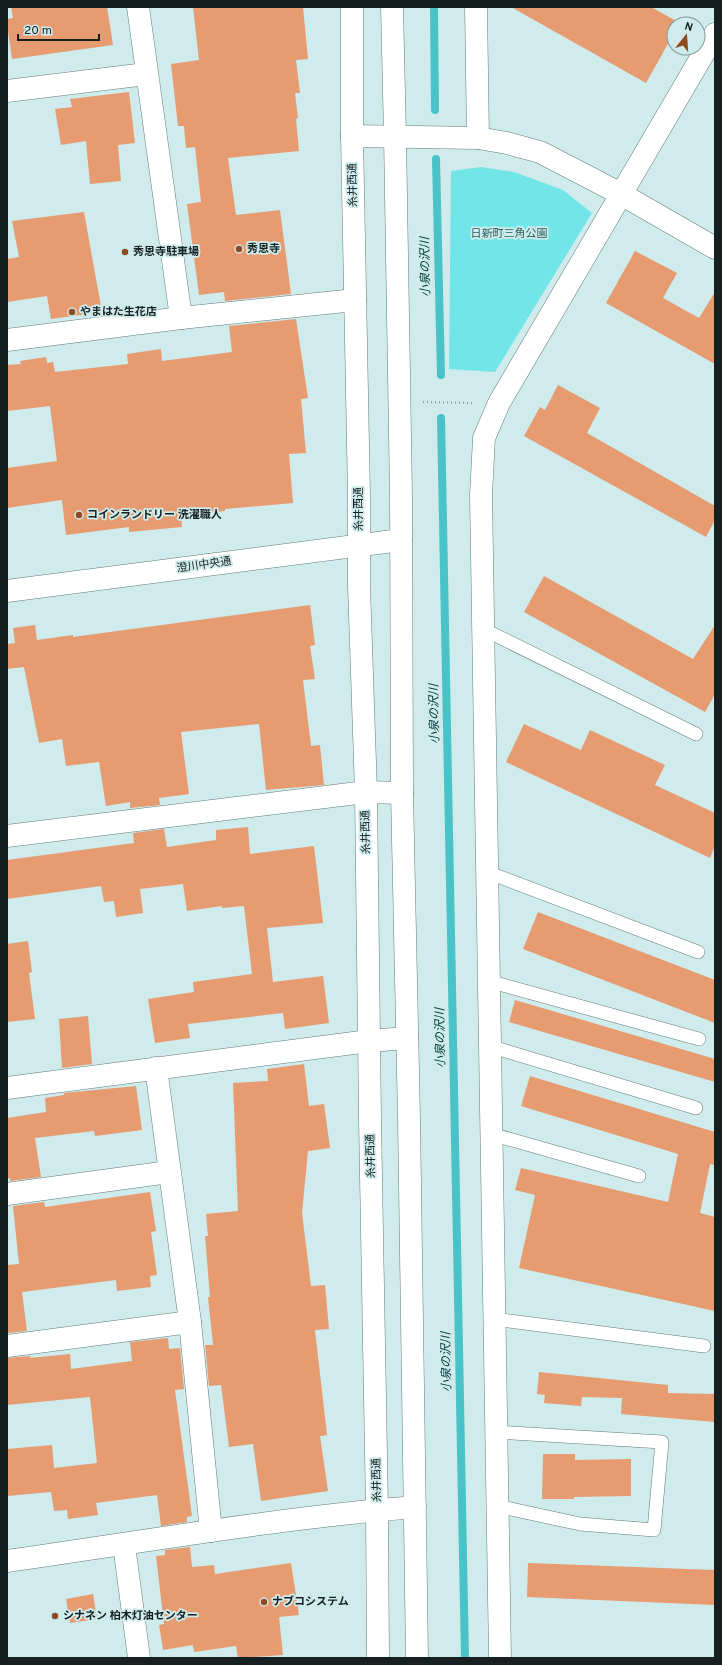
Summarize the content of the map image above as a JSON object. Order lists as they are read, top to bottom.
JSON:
{
  "streets": {
    "street": ["糸井西通", "澄川中央通"]
  },
  "crossings": [
    ["糸井西通", "澄川中央通"]
  ],
  "water": ["小泉の沢川"],
  "parks": ["日新町三角公園"],
  "places": [
    "秀恩寺",
    "秀恩寺駐車場",
    "やまはた生花店",
    "コインランドリー 洗濯職人",
    "ナブコシステム",
    "シナネン 柏木灯油センター"
  ],
  "scale_bar": "20 m",
  "north": "top"
}
